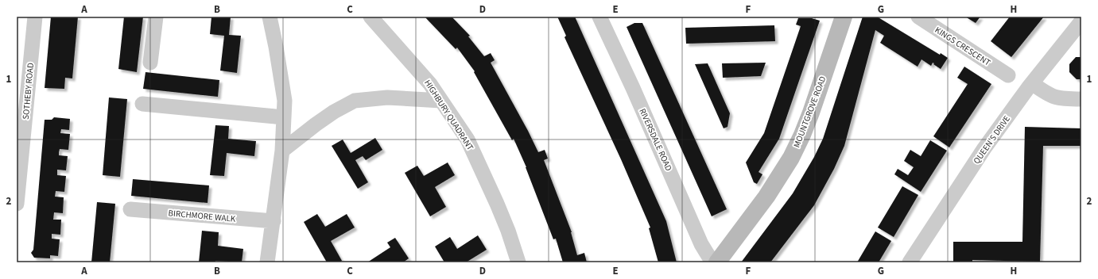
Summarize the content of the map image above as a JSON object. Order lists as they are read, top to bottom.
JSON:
{
  "streets": {
    "street": [
      "KINGS CRESCENT",
      "SOTHEBY ROAD",
      "MOUNTGROVE ROAD",
      "HIGHBURY QUADRANT",
      "RIVERSDALE ROAD",
      "QUEEN'S DRIVE",
      "BIRCHMORE WALK"
    ]
  },
  "grid": {
    "columns": [
      "A",
      "B",
      "C",
      "D",
      "E",
      "F",
      "G",
      "H"
    ],
    "rows": ["1", "2"]
  }
}
